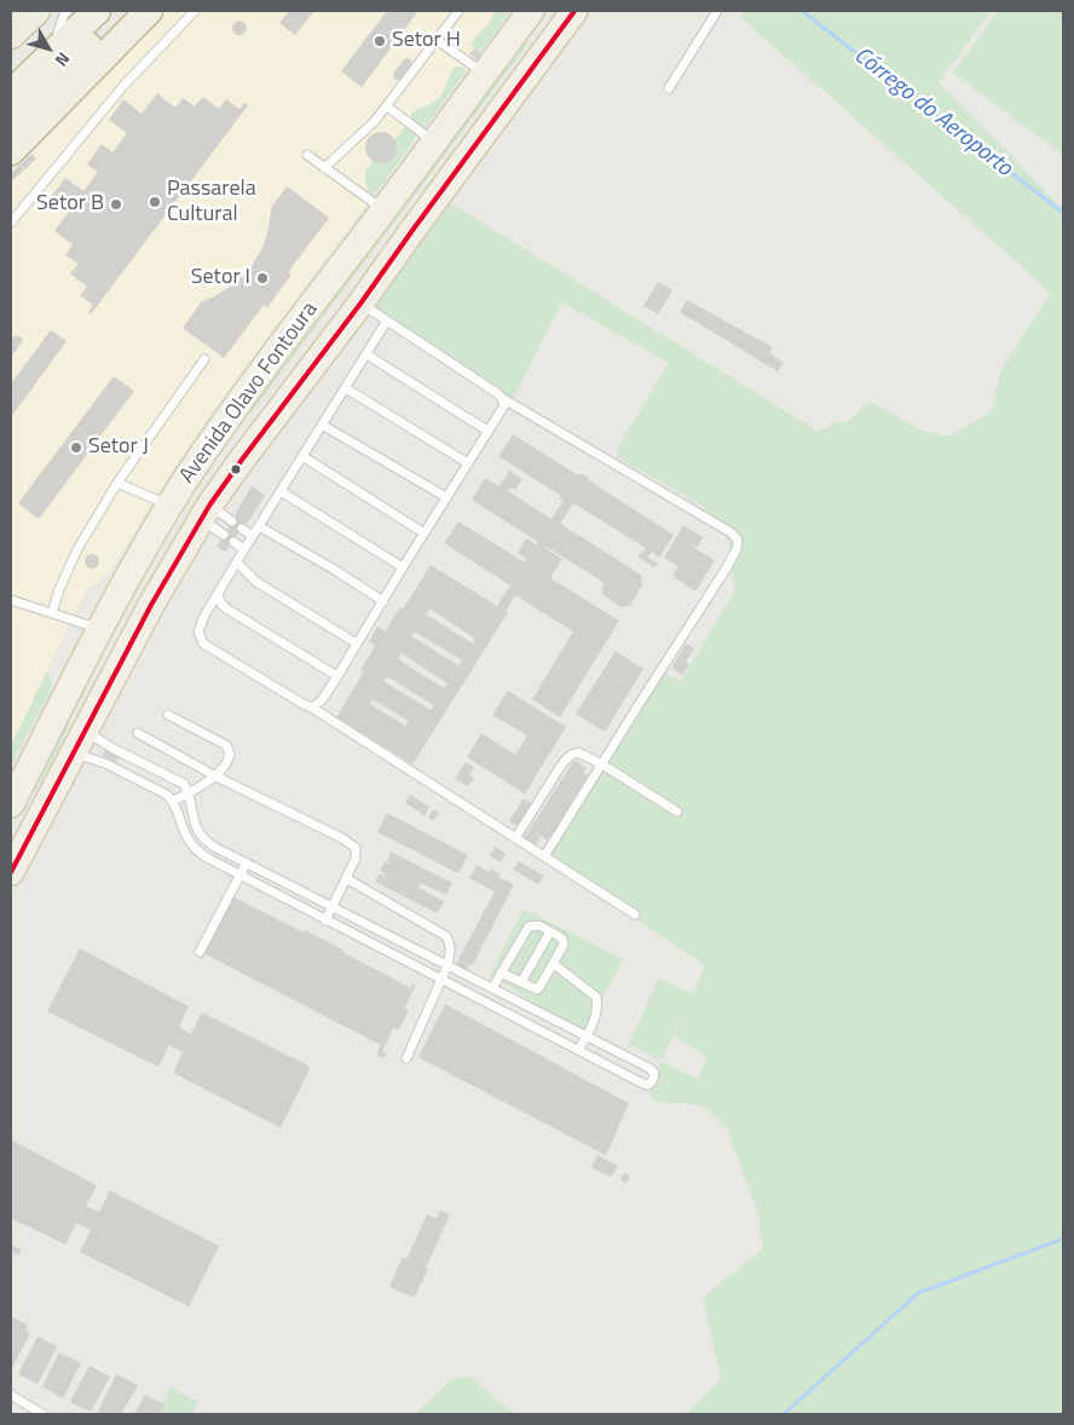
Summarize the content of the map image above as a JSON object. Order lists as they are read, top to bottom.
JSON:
{
  "streets": {
    "main road": ["Avenida Olavo Fontoura"]
  },
  "water": ["Córrego do Aeroporto"],
  "places": [
    "Setor H",
    "Passarela Cultural",
    "Setor B",
    "Setor I",
    "Setor J"
  ],
  "north": "bottom right"
}
